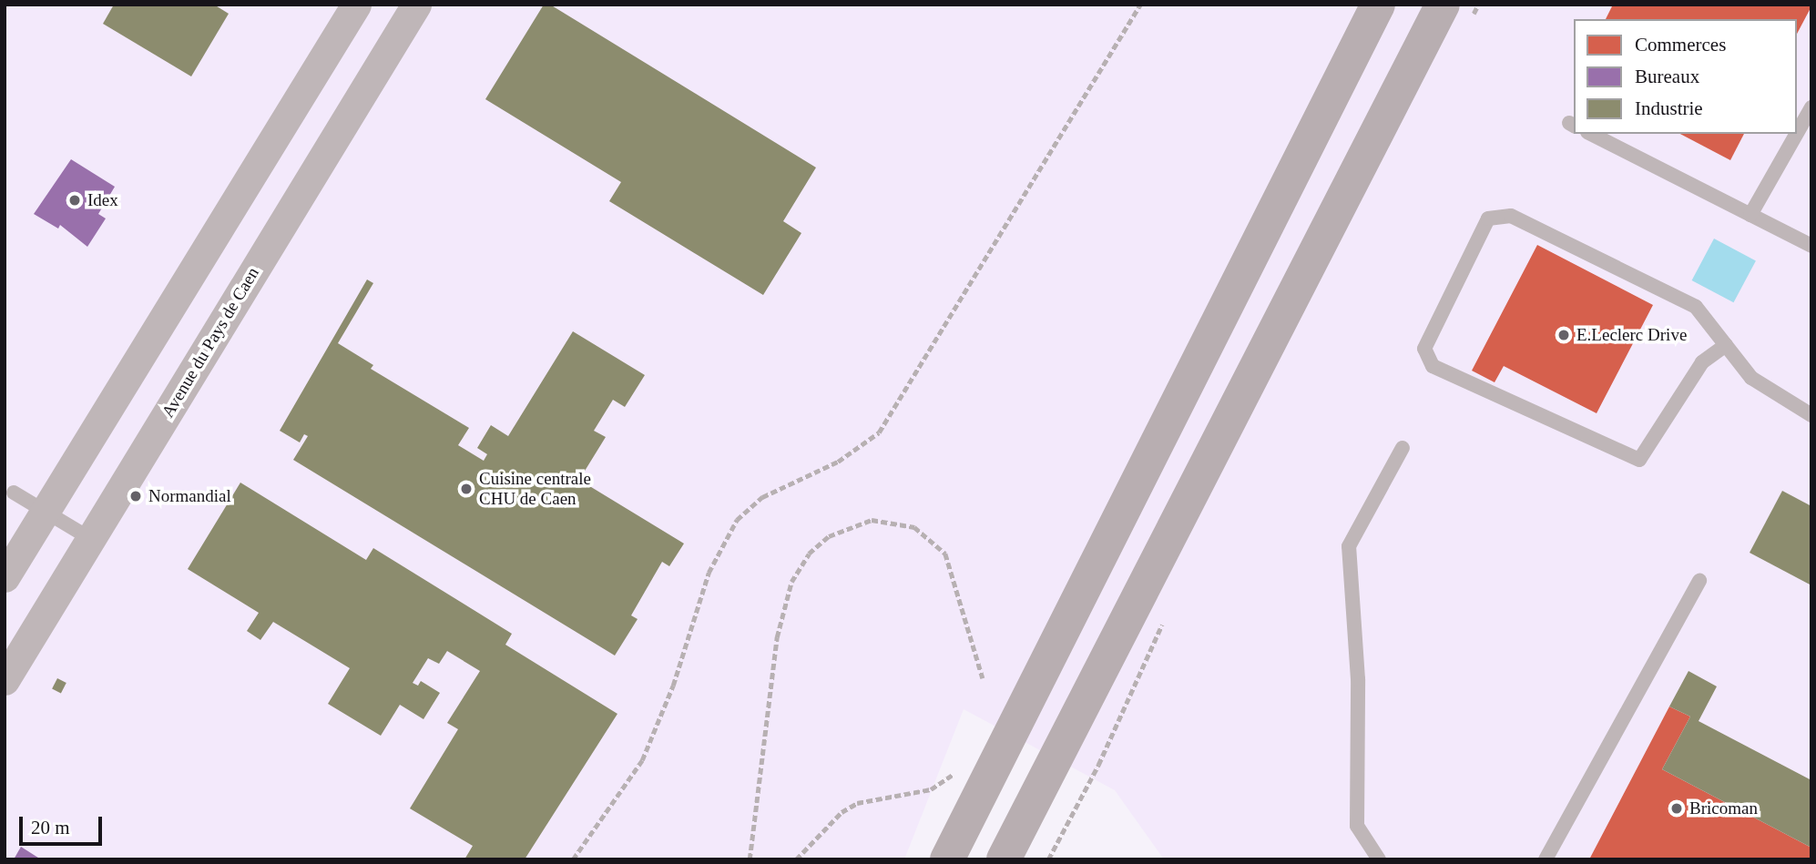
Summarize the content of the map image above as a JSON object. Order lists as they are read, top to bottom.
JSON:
{
  "streets": {
    "street": ["Avenue du Pays de Caen"]
  },
  "places": [
    "Idex",
    "E.Leclerc Drive",
    "Cuisine centrale CHU de Caen",
    "Normandial",
    "Bricoman"
  ],
  "legend": ["Commerces", "Bureaux", "Industrie"],
  "scale_bar": "20 m"
}
